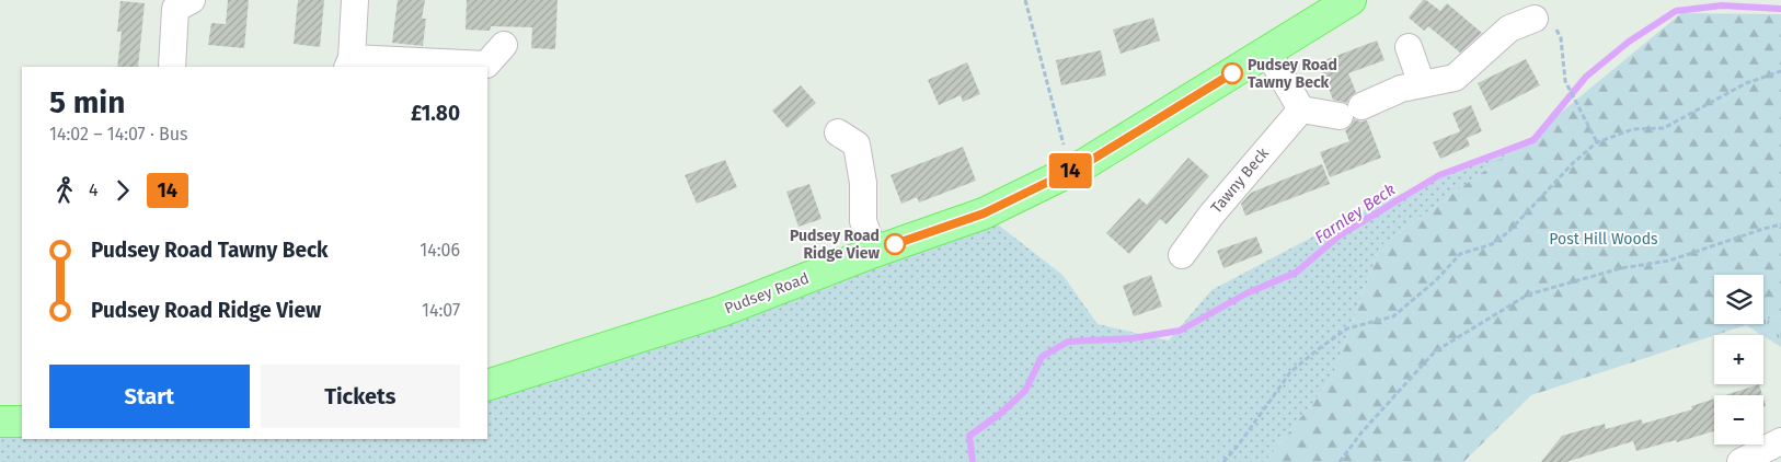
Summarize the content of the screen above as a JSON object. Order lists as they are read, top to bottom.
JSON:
{
  "streets": {
    "main road": ["Pudsey Road"],
    "street": ["Tawny Beck"]
  },
  "water": ["Farnley Beck"],
  "parks": ["Post Hill Woods"],
  "places": ["Pudsey Road Tawny Beck", "Pudsey Road Ridge View"],
  "lines": ["bus line 14"],
  "page": {
    "on_map": "14",
    "heading": ["5 min", "14:02 – 14:07 · Bus", "£1.80"],
    "legs": ["4", "14"],
    "list": [
      {
        "name": "Pudsey Road Tawny Beck",
        "value": "14:06"
      },
      {
        "name": "Pudsey Road Ridge View",
        "value": "14:07"
      }
    ],
    "map_buttons": ["+", "−"],
    "buttons": ["Start", "Tickets"]
  }
}
